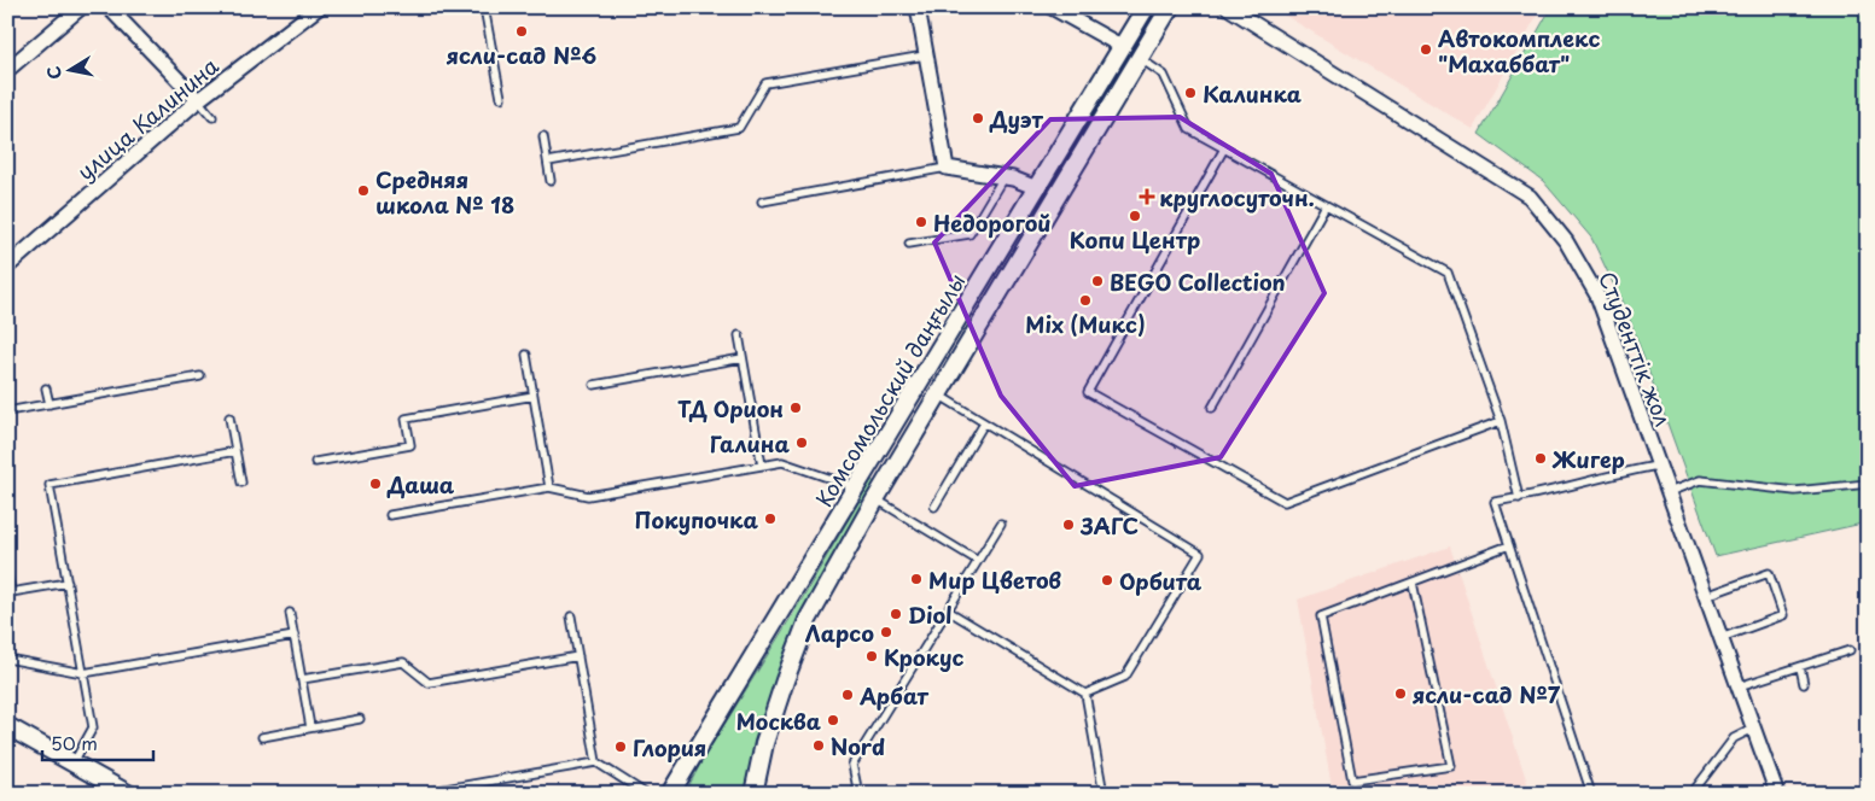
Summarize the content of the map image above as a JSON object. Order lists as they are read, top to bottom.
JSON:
{
  "streets": {
    "street": ["улица Калинина", "Студенттік жол", "Комсомольский даңғылы"]
  },
  "places": {
    "other": [
      "ясли-сад №6",
      "Автокомплекс \"Махаббат\"",
      "Калинка",
      "Дуэт",
      "Средняя школа № 18",
      "Копи Центр",
      "Недорогой",
      "BEGO Collection",
      "Mix (Микс)",
      "ТД Орион",
      "Галина",
      "Жигер",
      "Даша",
      "Покупочка",
      "ЗАГС",
      "Мир Цветов",
      "Орбита",
      "Diol",
      "Ларсо",
      "Крокус",
      "ясли-сад №7",
      "Арбат",
      "Москва",
      "Nord",
      "Глория"
    ],
    "health": ["круглосуточн."]
  },
  "scale_bar": "50 m",
  "north": "left"
}
